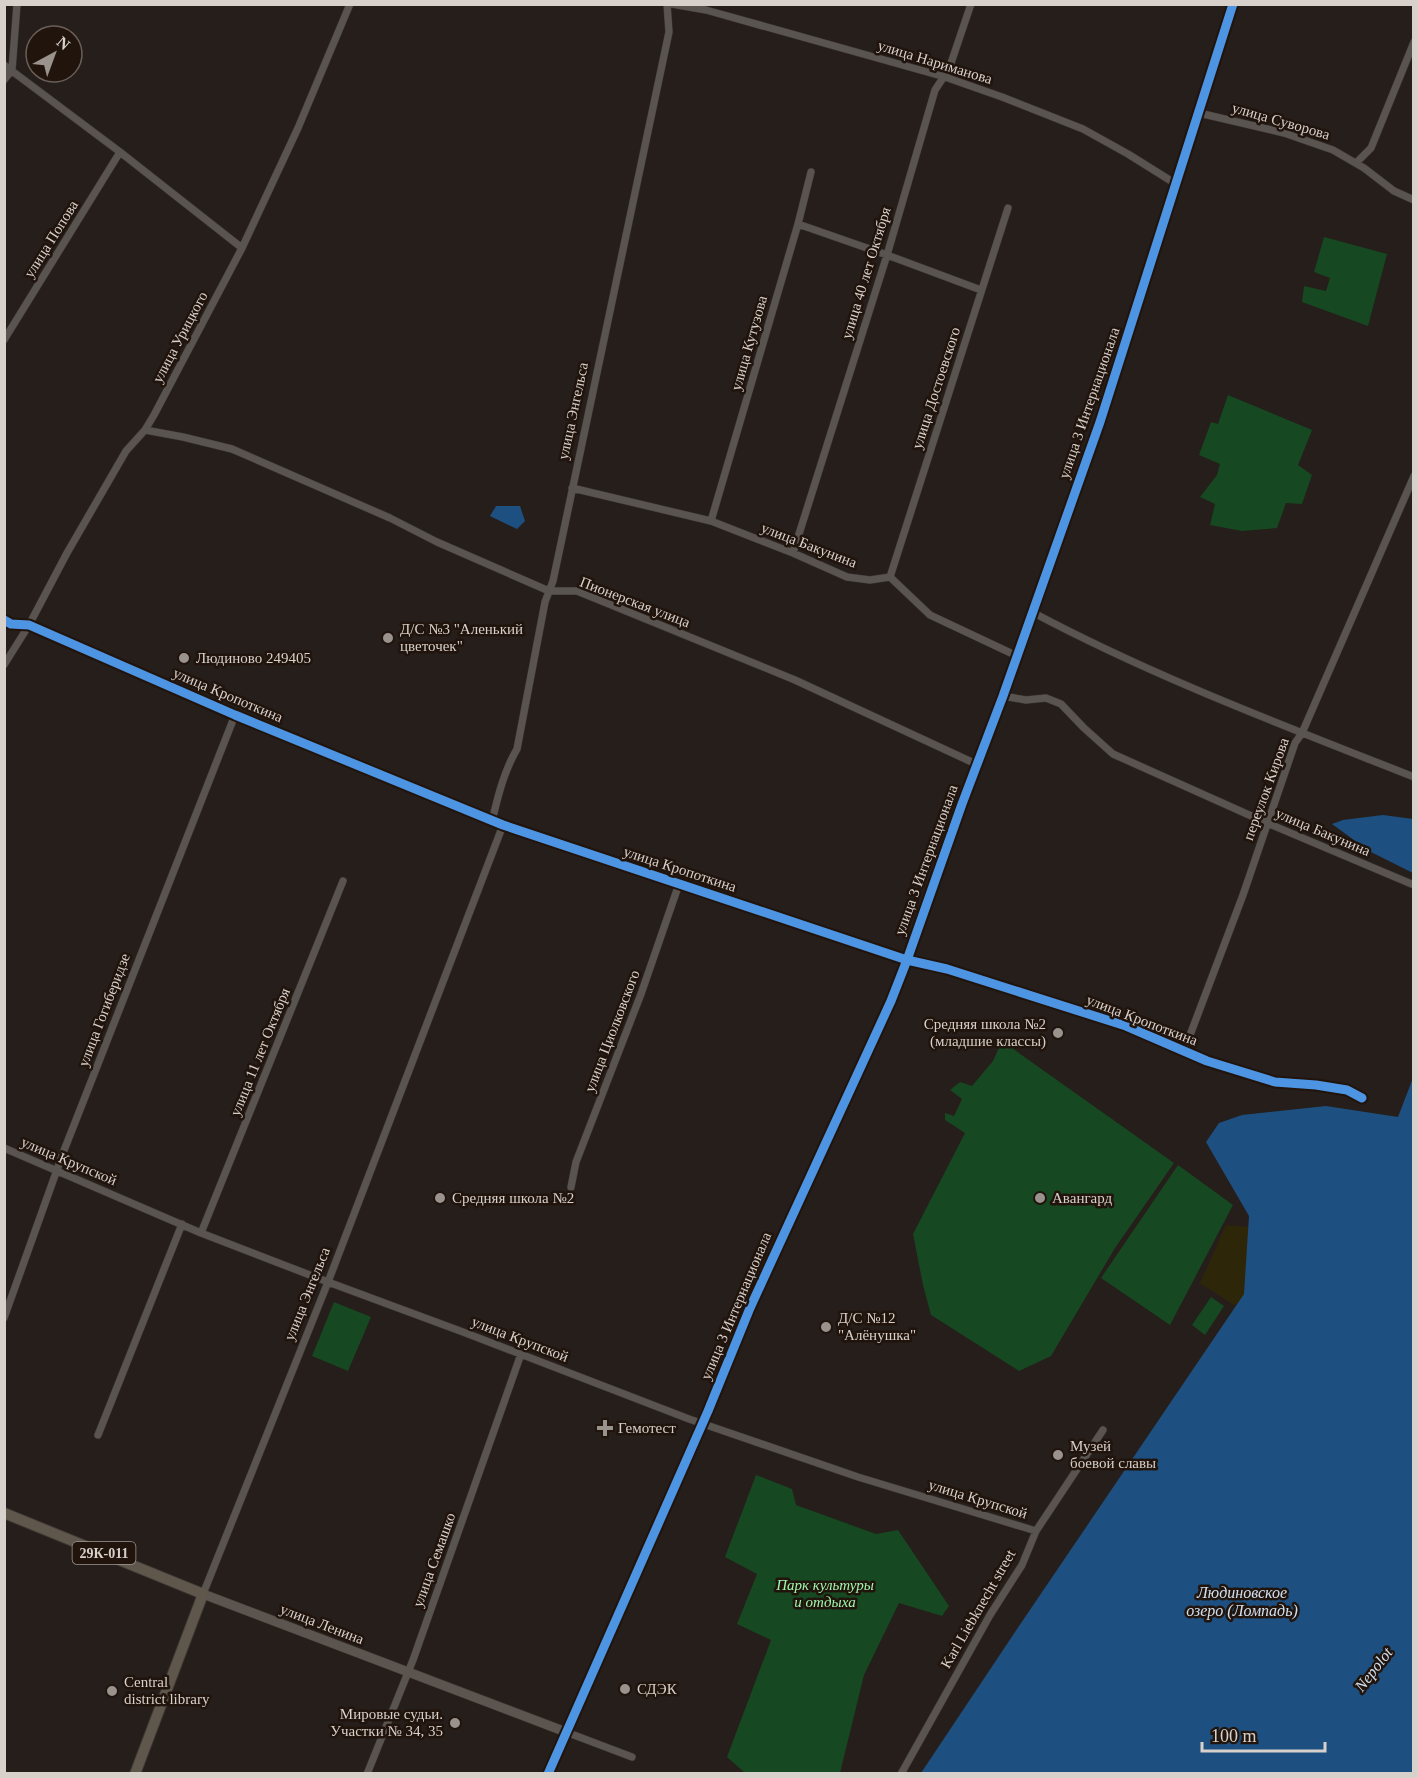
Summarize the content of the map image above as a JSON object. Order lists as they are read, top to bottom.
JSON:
{
  "streets": {
    "main road": ["улица Энгельса", "29К-011", "улица Ленина"],
    "street": [
      "улица Нариманова",
      "улица Суворова",
      "улица Попова",
      "улица 40 лет Октября",
      "улица Урицкого",
      "улица Кутузова",
      "улица Достоевского",
      "улица 3 Интернационала",
      "улица Бакунина",
      "Пионерская улица",
      "улица Кропоткина",
      "переулок Кирова",
      "улица Гогиберидзе",
      "улица Циолковского",
      "улица 11 лет Октября",
      "улица Крупской",
      "улица Семашко",
      "Karl Liebknecht street"
    ]
  },
  "crossings": [
    ["улица Нариманова", "улица 40 лет Октября"],
    ["улица Нариманова", "улица 3 Интернационала"],
    ["улица Суворова", "улица 3 Интернационала"],
    ["улица 40 лет Октября", "улица Бакунина"],
    ["улица Урицкого", "Пионерская улица"],
    ["улица Урицкого", "улица Кропоткина"],
    ["улица Кутузова", "улица Бакунина"],
    ["улица Достоевского", "улица Бакунина"],
    ["улица 3 Интернационала", "улица Бакунина"],
    ["улица 3 Интернационала", "Пионерская улица"],
    ["улица 3 Интернационала", "улица Кропоткина"],
    ["улица 3 Интернационала", "улица Крупской"],
    ["улица 3 Интернационала", "улица Ленина"],
    ["улица Энгельса", "улица Бакунина"],
    ["улица Энгельса", "Пионерская улица"],
    ["улица Энгельса", "улица Кропоткина"],
    ["улица Энгельса", "улица Крупской"],
    ["улица Энгельса", "улица Ленина"],
    ["улица Бакунина", "переулок Кирова"],
    ["улица Кропоткина", "переулок Кирова"],
    ["улица Кропоткина", "улица Гогиберидзе"],
    ["улица Кропоткина", "улица Циолковского"],
    ["улица Гогиберидзе", "улица Крупской"],
    ["улица 11 лет Октября", "улица Крупской"],
    ["улица Крупской", "улица Семашко"],
    ["улица Крупской", "Karl Liebknecht street"],
    ["улица Семашко", "улица Ленина"]
  ],
  "water": ["Людиновское озеро (Ломпадь)", "Nepolot"],
  "parks": ["Парк культуры и отдыха"],
  "places": {
    "other": [
      "Д/С №3 \"Аленький цветочек\"",
      "Людиново 249405",
      "Средняя школа №2 (младшие классы)",
      "Средняя школа №2",
      "Авангард",
      "Д/С №12 \"Алёнушка\"",
      "Музей боевой славы",
      "СДЭК",
      "Central district library",
      "Мировые судьи. Участки № 34, 35"
    ],
    "health": ["Гемотест"]
  },
  "scale_bar": "100 m",
  "north": "top right"
}
